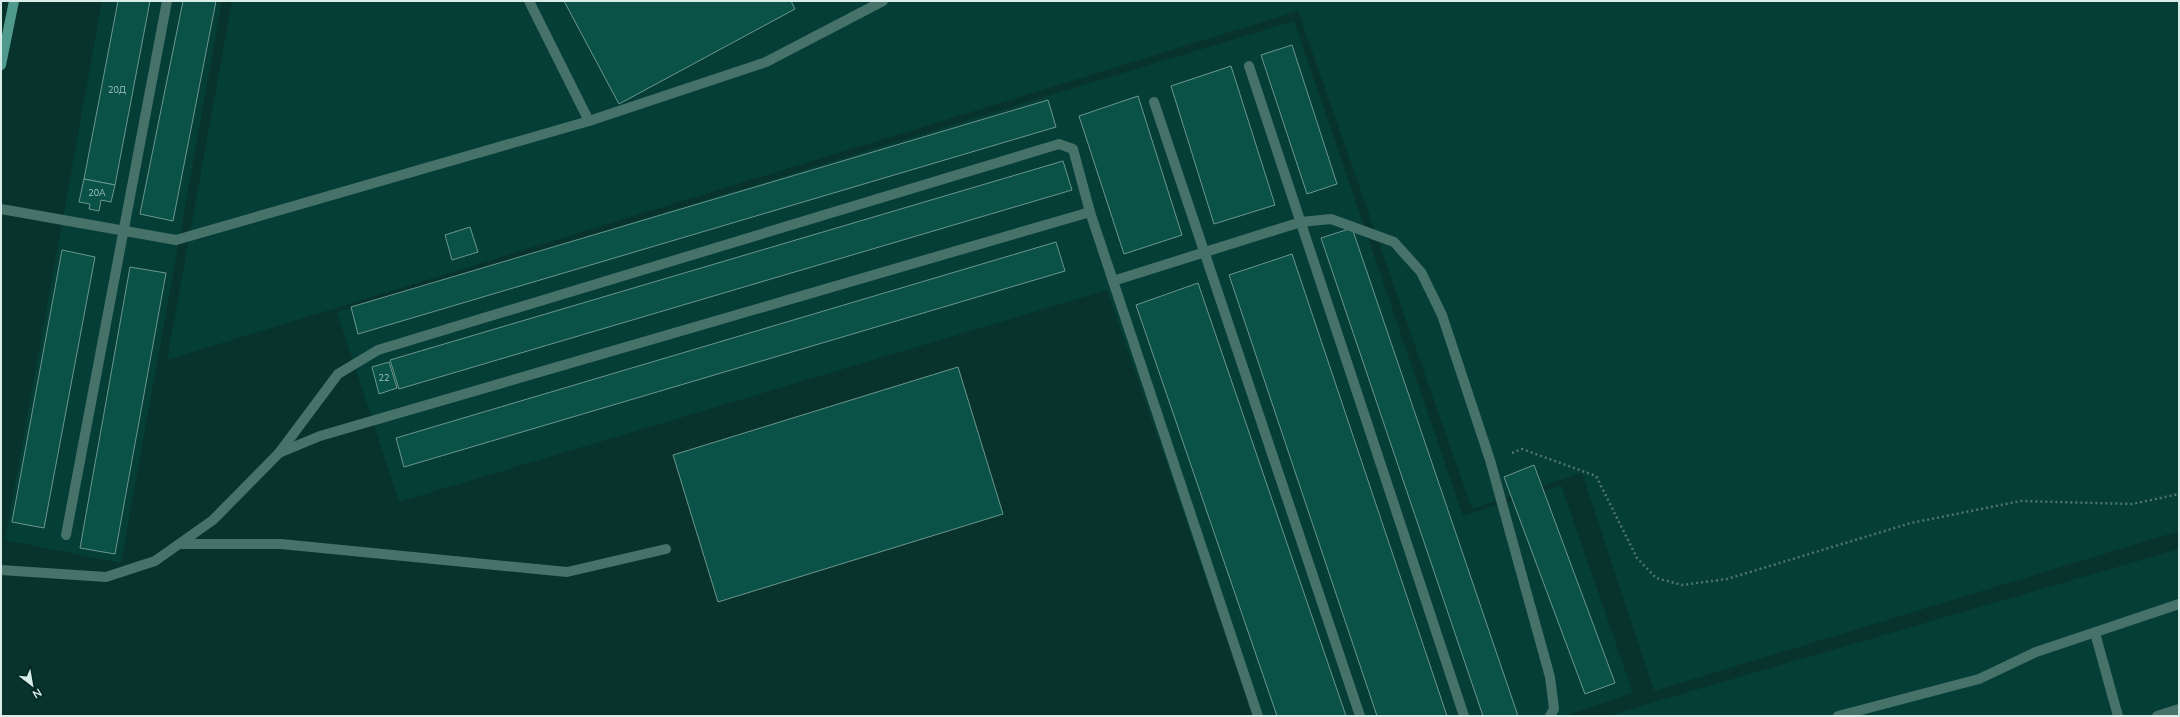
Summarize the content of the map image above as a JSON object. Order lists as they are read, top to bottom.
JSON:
{
  "house_numbers": ["20Д", "20А", "22"],
  "north": "bottom right"
}
